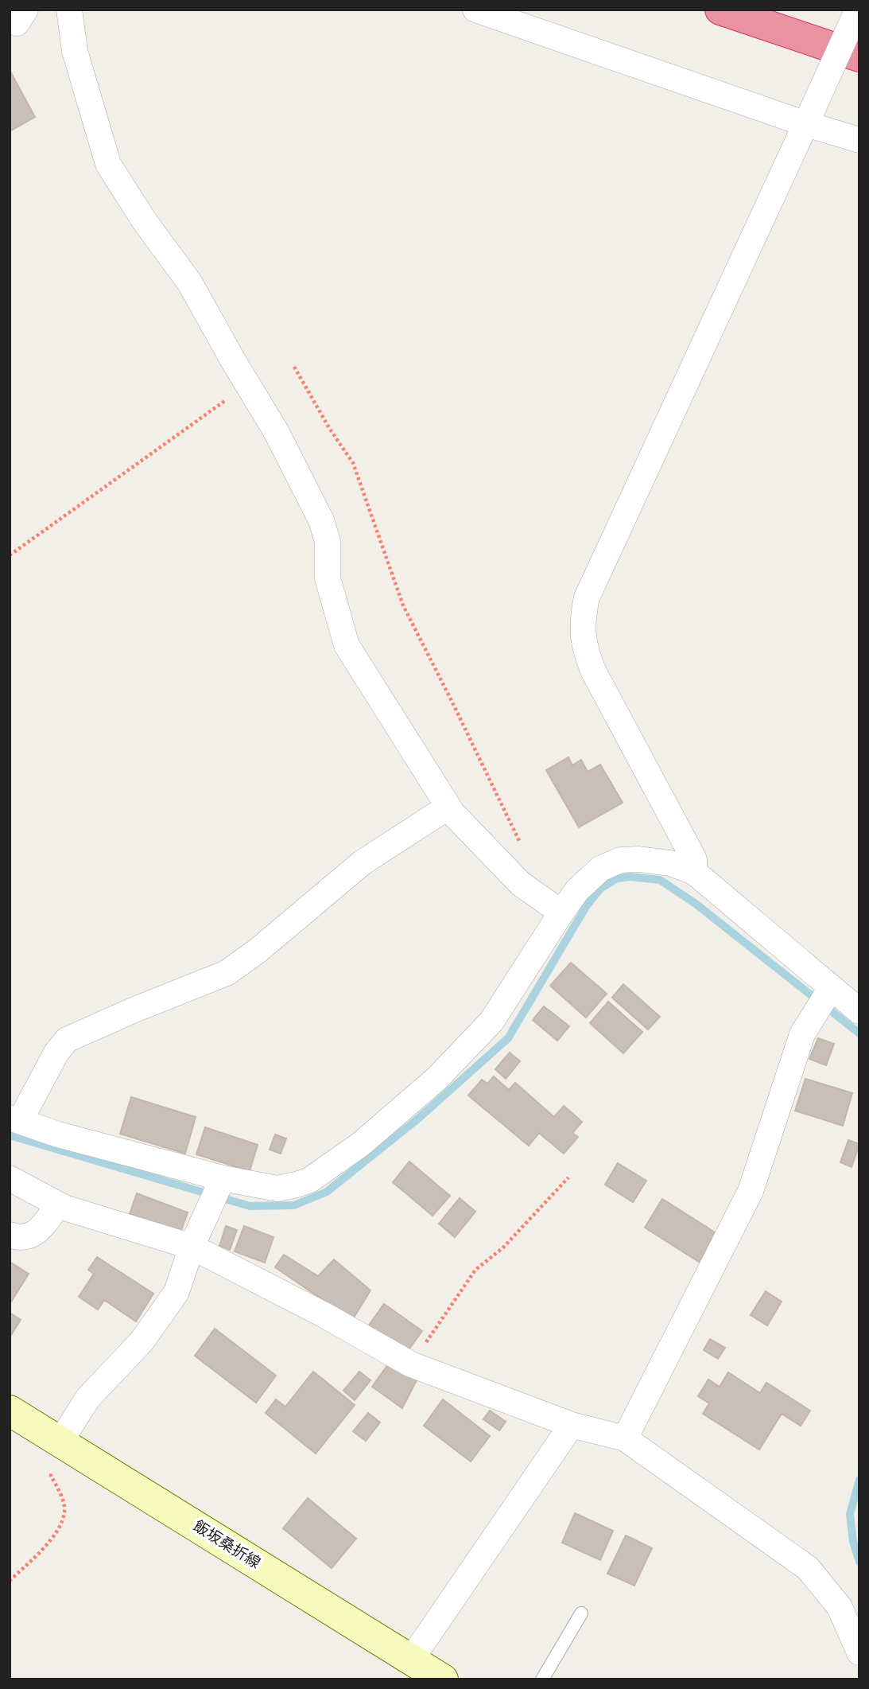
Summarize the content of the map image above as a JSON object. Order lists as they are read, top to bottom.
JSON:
{
  "streets": {
    "main road": ["飯坂桑折線"]
  }
}
